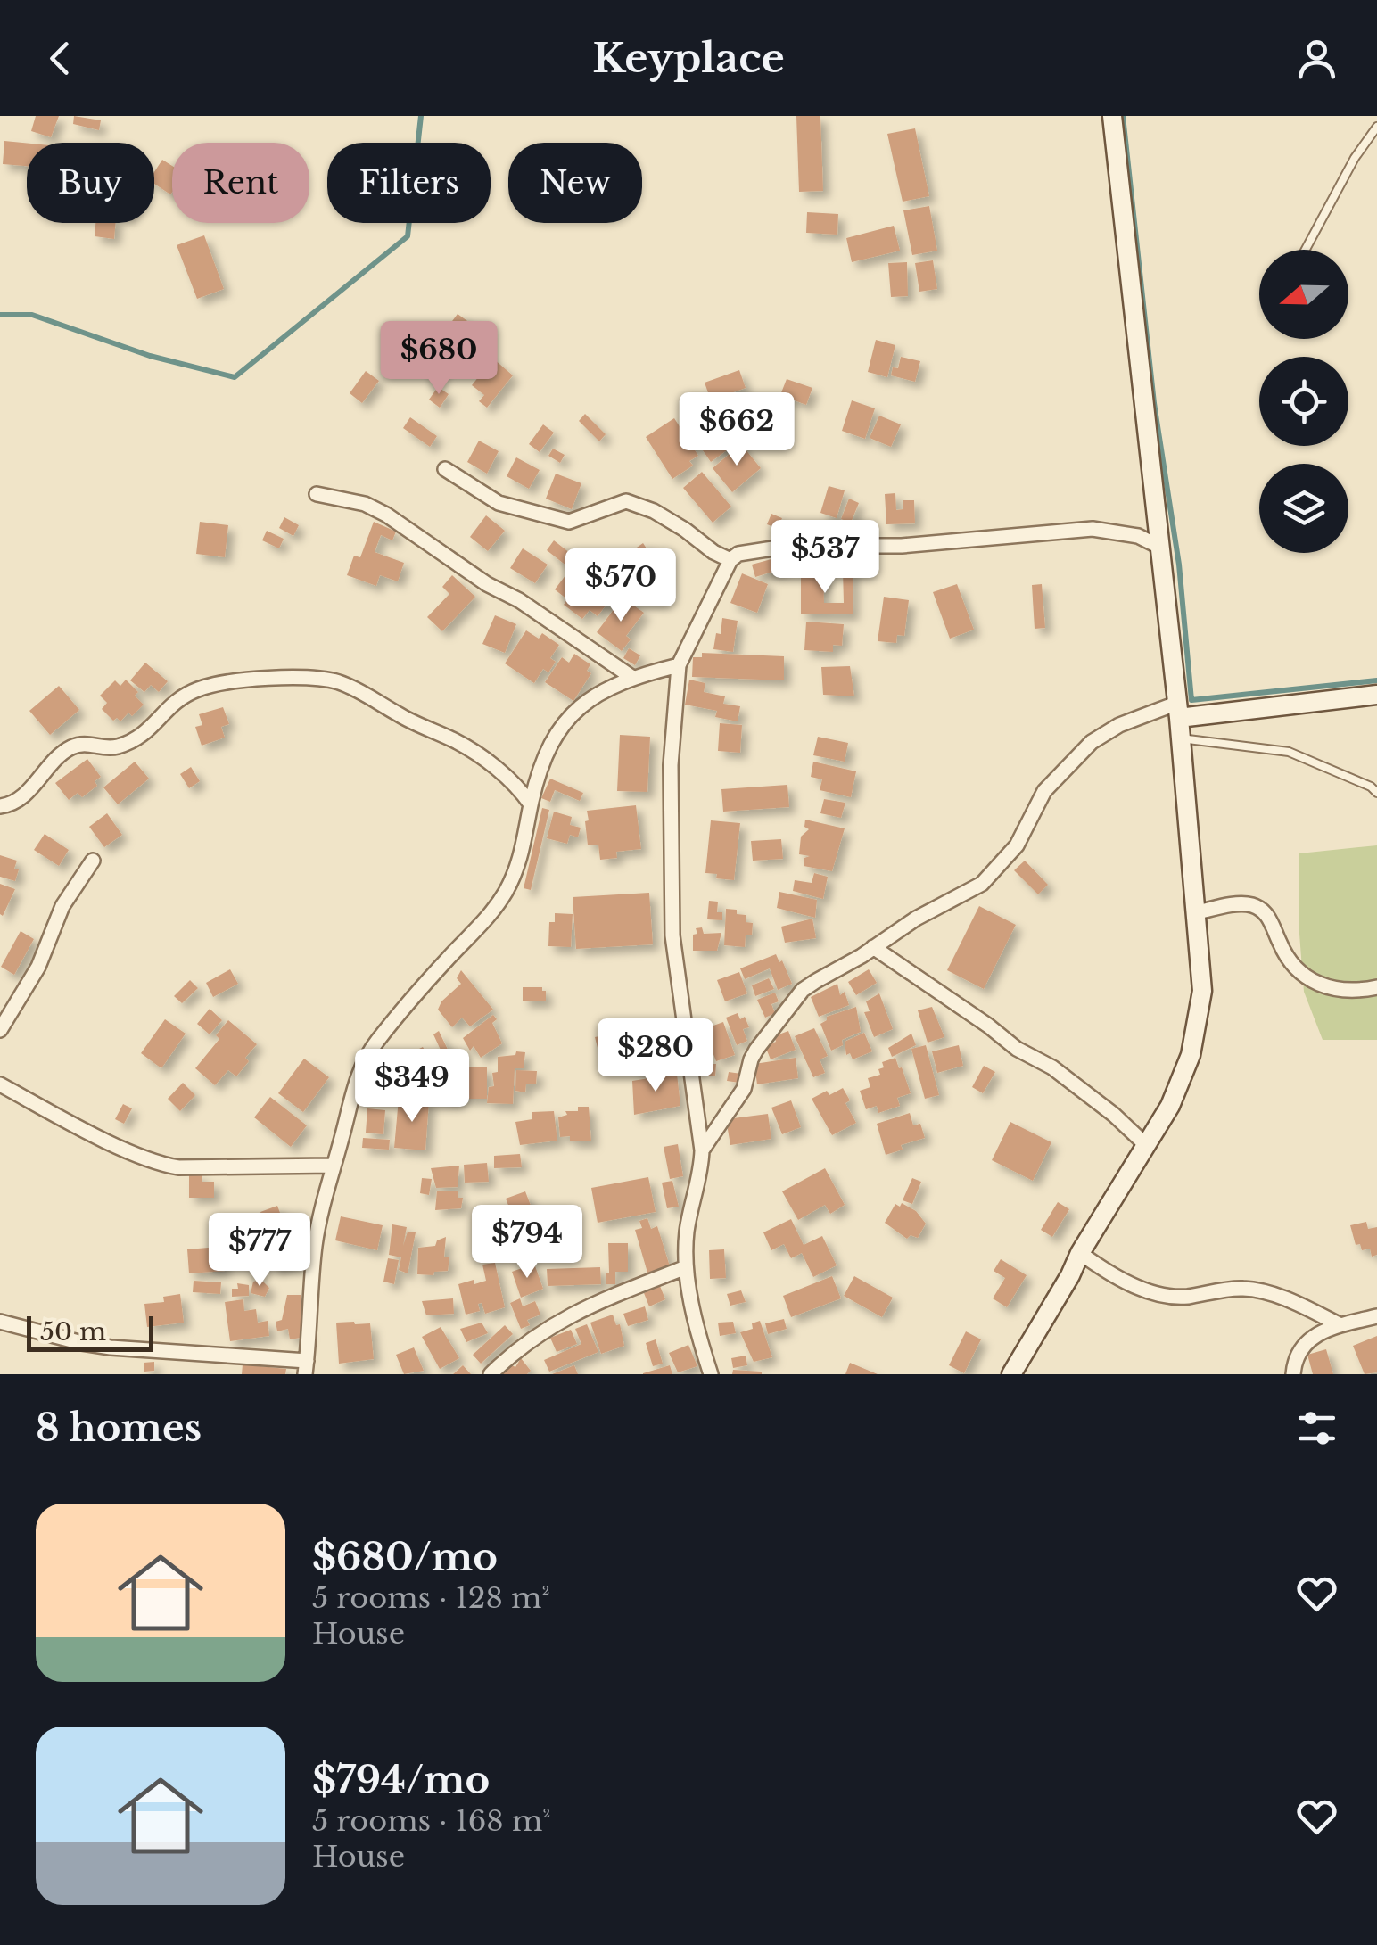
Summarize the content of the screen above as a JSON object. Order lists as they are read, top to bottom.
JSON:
{
  "scale_bar": "50 m",
  "north": "left",
  "page": {
    "header": "Keyplace",
    "chip": [
      "Buy",
      "Rent",
      "Filters",
      "New"
    ],
    "price": [
      "$680",
      "$662",
      "$537",
      "$570",
      "$280",
      "$349",
      "$794",
      "$777"
    ],
    "scale": "50 m",
    "heading": "8 homes",
    "list": [
      {
        "name": "$680/mo",
        "note": "5 rooms · 128 m² · House"
      },
      {
        "name": "$794/mo",
        "note": "5 rooms · 168 m² · House"
      }
    ]
  }
}
